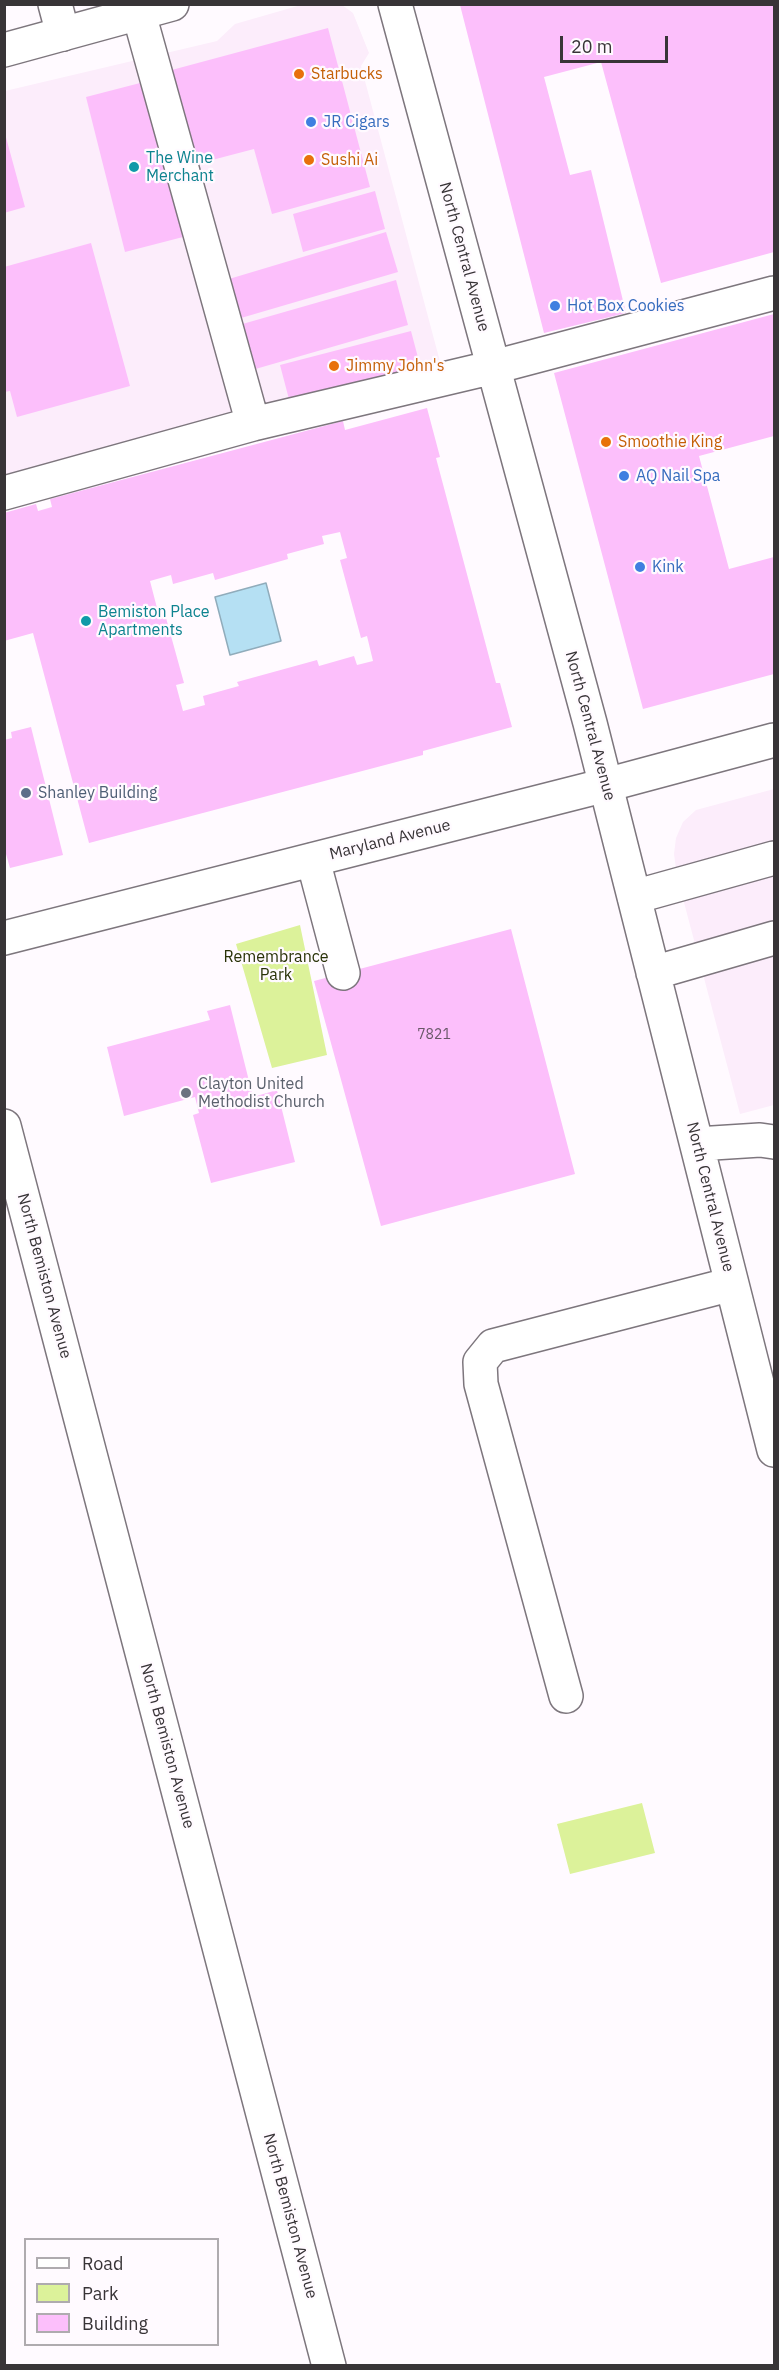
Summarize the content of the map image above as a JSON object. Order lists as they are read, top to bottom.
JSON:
{
  "streets": {
    "street": ["North Central Avenue", "Maryland Avenue", "North Bemiston Avenue"]
  },
  "crossings": [
    ["North Central Avenue", "Maryland Avenue"]
  ],
  "parks": ["Remembrance Park"],
  "places": [
    "Starbucks",
    "JR Cigars",
    "Sushi Ai",
    "The Wine Merchant",
    "Hot Box Cookies",
    "Jimmy John's",
    "Smoothie King",
    "AQ Nail Spa",
    "Kink",
    "Bemiston Place Apartments",
    "Shanley Building",
    "Clayton United Methodist Church"
  ],
  "house_numbers": ["7821"],
  "legend": ["Road", "Park", "Building"],
  "scale_bar": "20 m"
}
